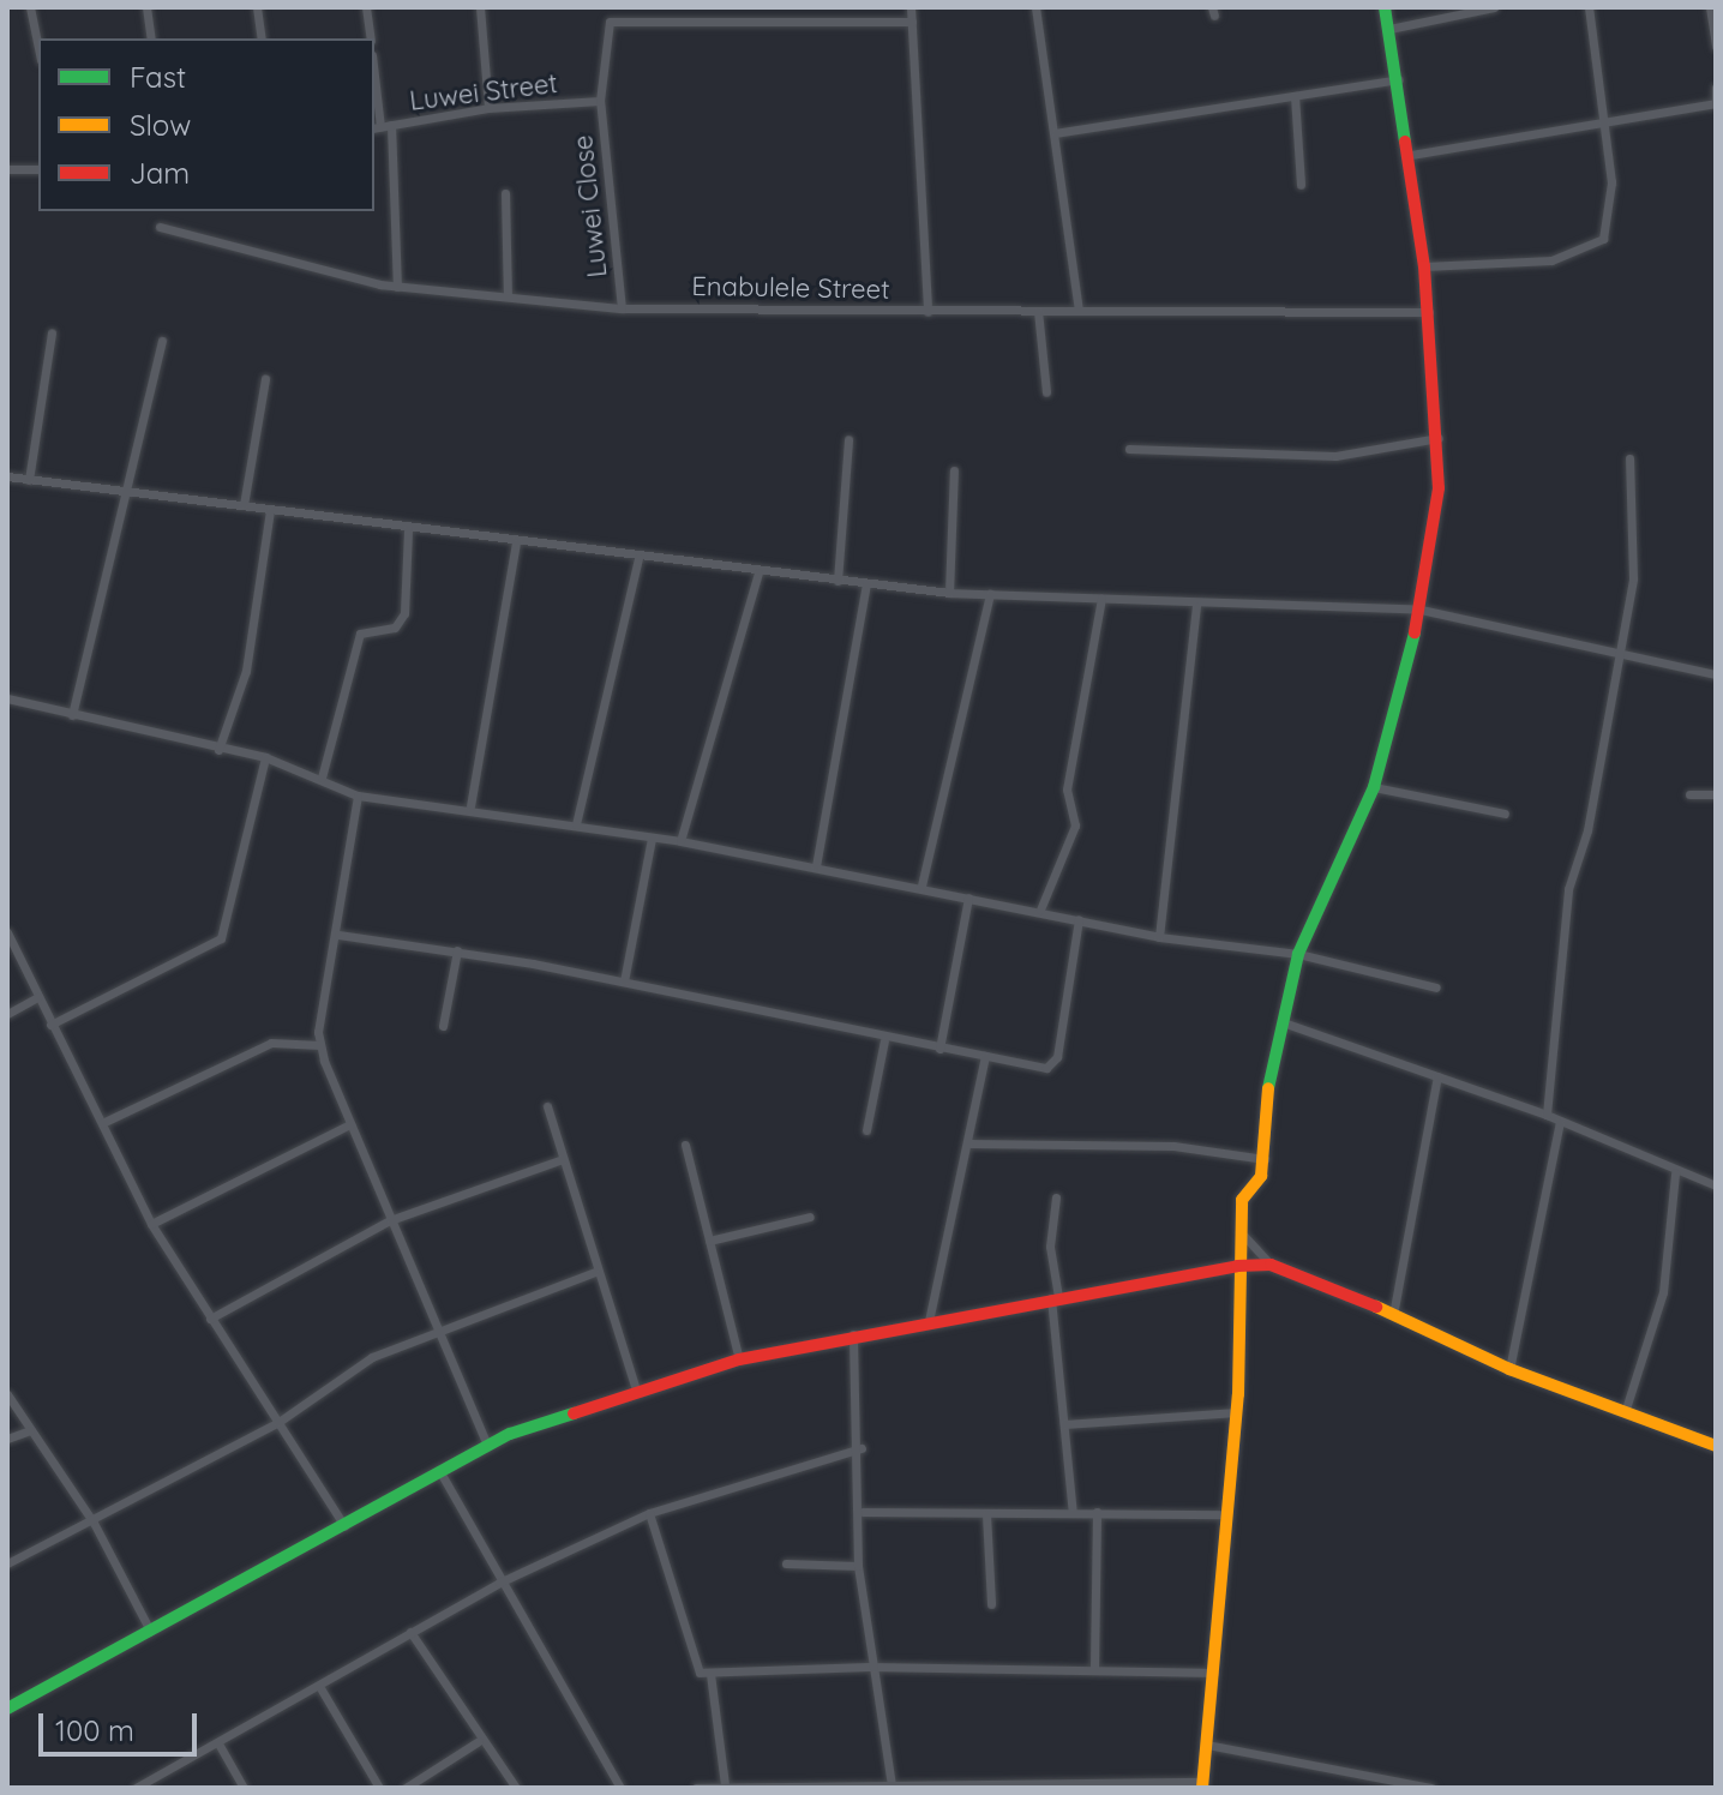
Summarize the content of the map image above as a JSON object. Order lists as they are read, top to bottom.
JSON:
{
  "streets": {
    "street": ["Luwei Street", "Luwei Close", "Enabulele Street"]
  },
  "crossings": [
    ["Luwei Street", "Luwei Close"],
    ["Luwei Close", "Enabulele Street"]
  ],
  "legend": ["Fast", "Slow", "Jam"],
  "scale_bar": "100 m"
}
